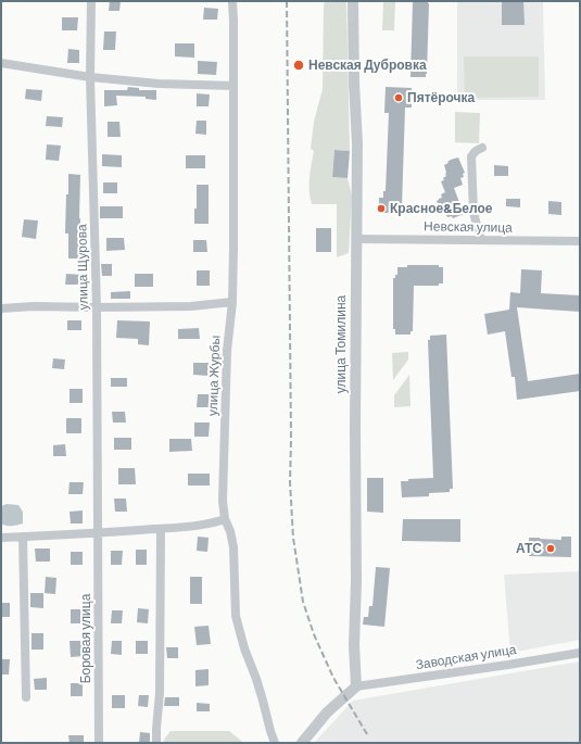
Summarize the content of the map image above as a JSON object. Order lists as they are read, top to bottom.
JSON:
{
  "streets": {
    "street": [
      "Невская улица",
      "улица Щурова",
      "улица Томилина",
      "улица Журбы",
      "Боровая улица",
      "Заводская улица"
    ]
  },
  "crossings": [
    ["Невская улица", "улица Томилина"],
    ["улица Щурова", "Боровая улица"],
    ["улица Томилина", "Заводская улица"]
  ],
  "places": [
    "Невская Дубровка",
    "Пятёрочка",
    "Красное&Белое",
    "АТС"
  ]
}
